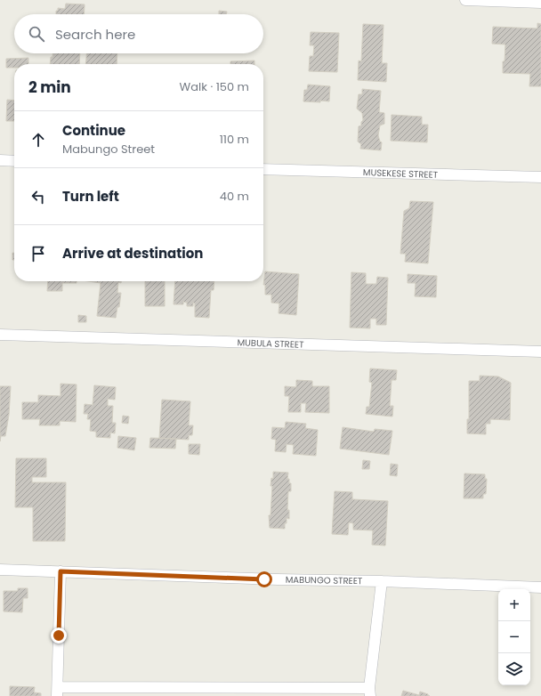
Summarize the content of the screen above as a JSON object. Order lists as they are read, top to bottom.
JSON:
{
  "streets": {
    "street": ["MUSEKESE STREET", "MUBULA STREET", "MABUNGO STREET"]
  },
  "page": {
    "search": "Search here",
    "heading": ["2 min", "Walk · 150 m"],
    "list": [
      ["Continue", "Mabungo Street", "110 m"],
      ["Turn left", "40 m"],
      "Arrive at destination"
    ],
    "map_buttons": ["+", "−"]
  }
}
